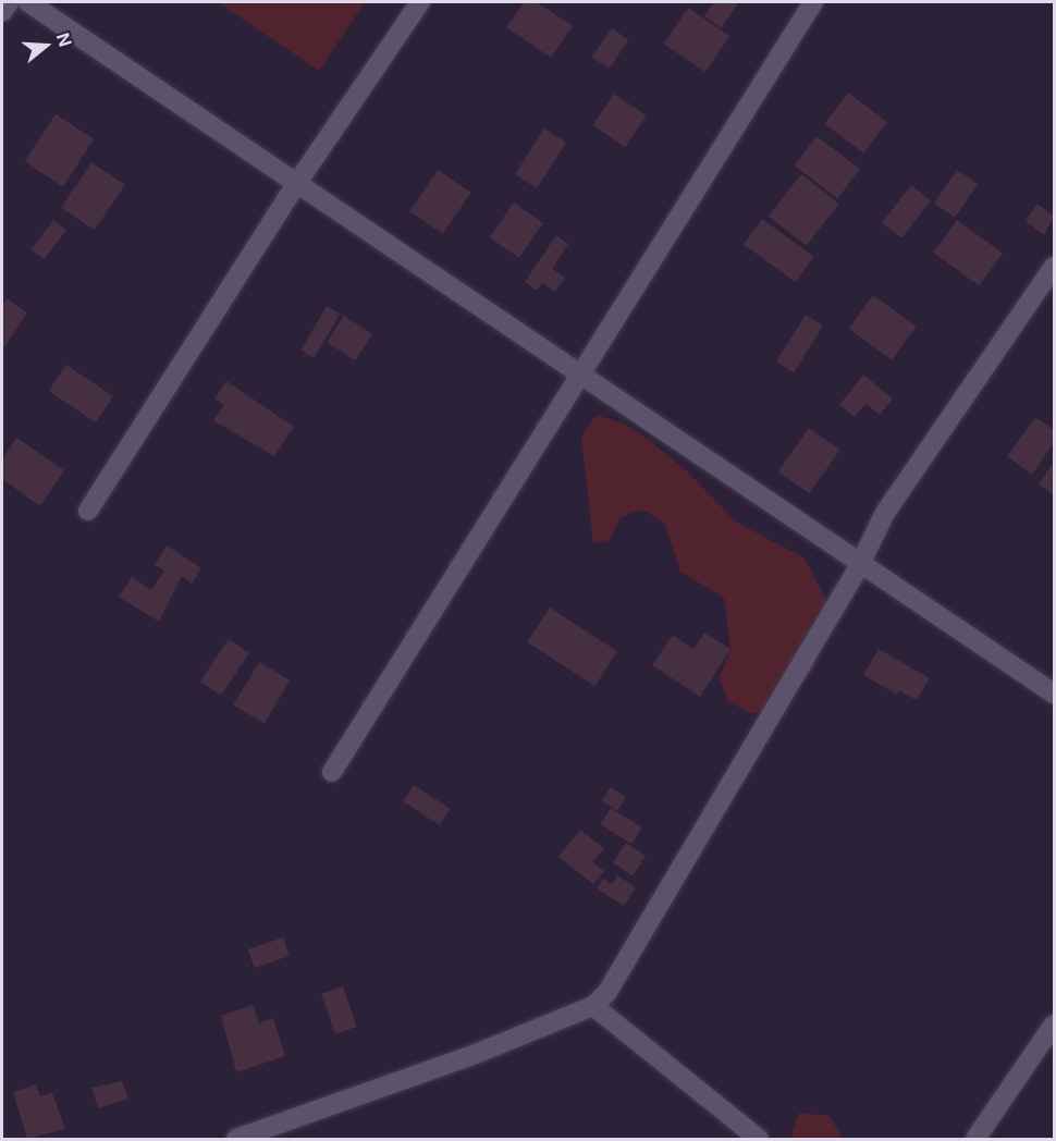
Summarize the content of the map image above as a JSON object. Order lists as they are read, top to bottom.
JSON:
{
  "north": "right"
}
